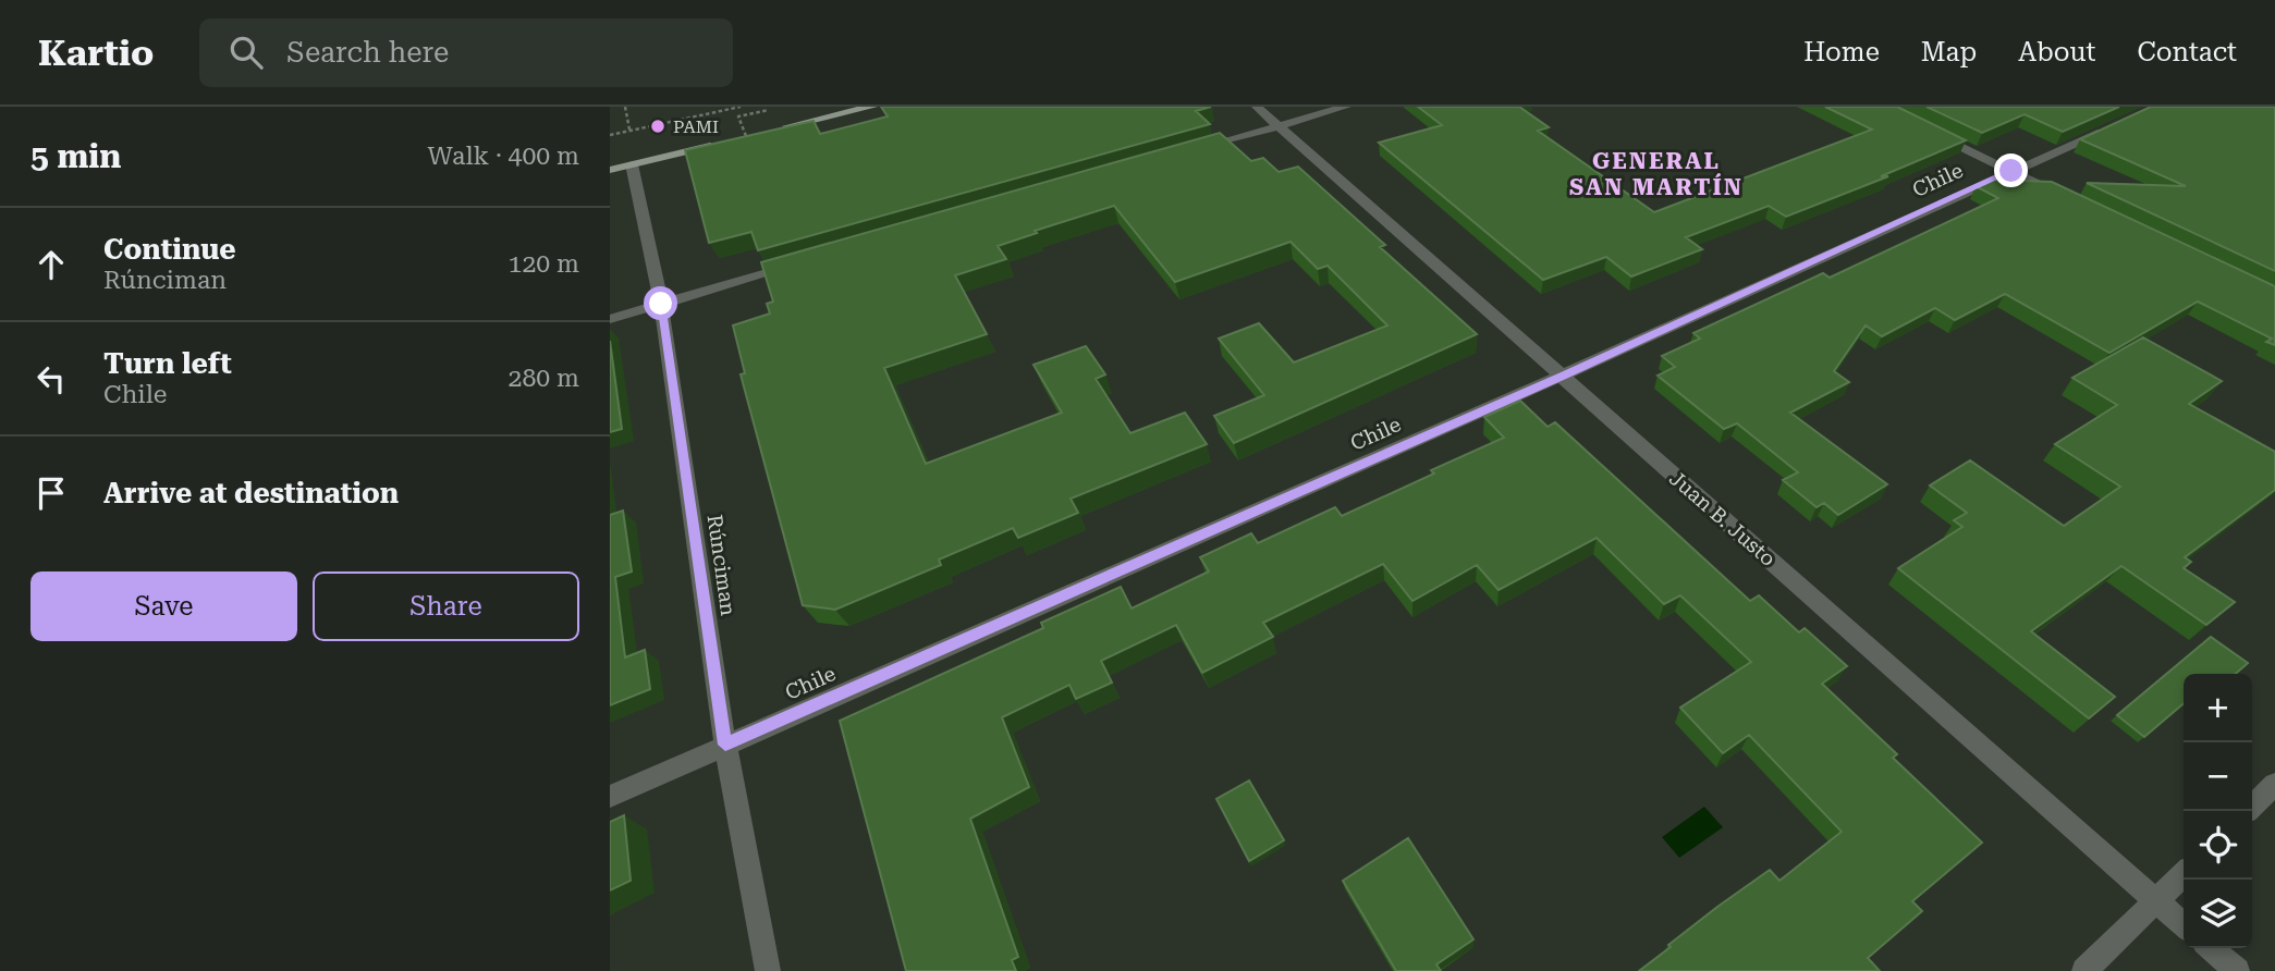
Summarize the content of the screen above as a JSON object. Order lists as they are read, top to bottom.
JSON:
{
  "streets": {
    "street": ["Chile", "Juan B. Justo", "Rúnciman"]
  },
  "crossings": [
    ["Chile", "Juan B. Justo"],
    ["Chile", "Rúnciman"]
  ],
  "districts": ["GENERAL SAN MARTÍN"],
  "places": ["PAMI"],
  "page": {
    "header": "Kartio",
    "search": "Search here",
    "nav": [
      "Home",
      "Map",
      "About",
      "Contact"
    ],
    "heading": ["5 min", "Walk · 400 m"],
    "list": [
      ["Continue", "Rúnciman", "120 m"],
      ["Turn left", "Chile", "280 m"],
      "Arrive at destination"
    ],
    "buttons": ["Save", "Share"],
    "map_buttons": ["+", "−"]
  }
}
